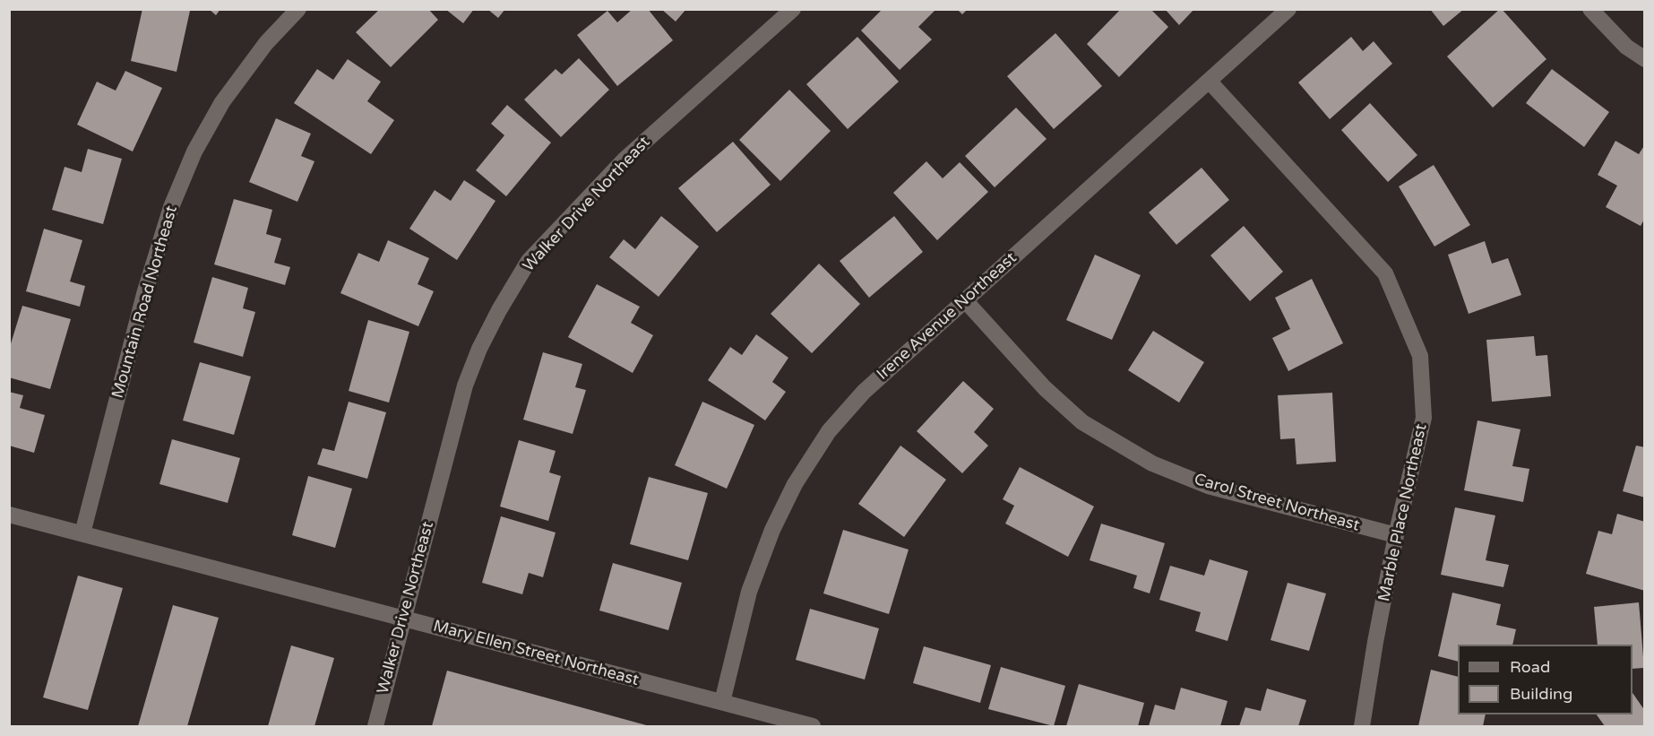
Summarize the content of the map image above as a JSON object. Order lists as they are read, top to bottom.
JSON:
{
  "streets": {
    "street": [
      "Walker Drive Northeast",
      "Mountain Road Northeast",
      "Irene Avenue Northeast",
      "Carol Street Northeast",
      "Marble Place Northeast",
      "Mary Ellen Street Northeast"
    ]
  },
  "crossings": [
    ["Walker Drive Northeast", "Mary Ellen Street Northeast"],
    ["Mountain Road Northeast", "Mary Ellen Street Northeast"],
    ["Irene Avenue Northeast", "Carol Street Northeast"],
    ["Irene Avenue Northeast", "Marble Place Northeast"],
    ["Irene Avenue Northeast", "Mary Ellen Street Northeast"],
    ["Carol Street Northeast", "Marble Place Northeast"]
  ],
  "legend": ["Road", "Building"]
}
